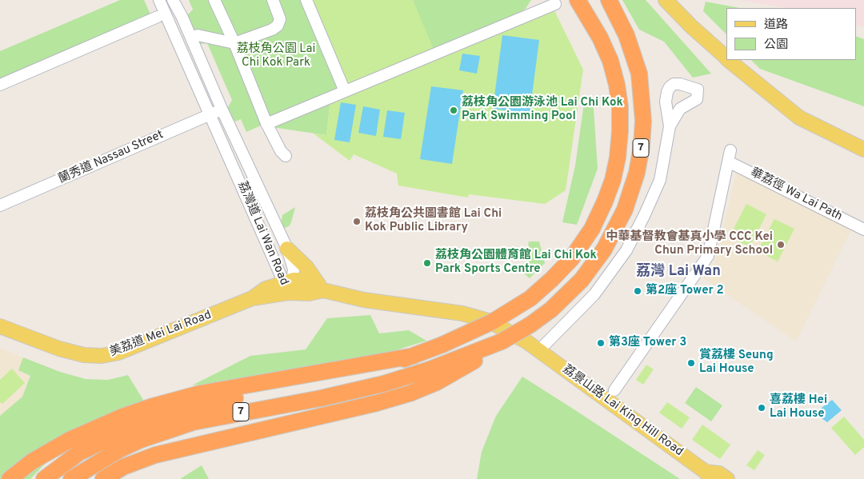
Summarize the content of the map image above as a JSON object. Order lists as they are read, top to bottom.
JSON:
{
  "streets": {
    "highway": ["7"],
    "main road": ["荔灣道 Lai Wan Road", "美荔道 Mei Lai Road", "荔景山路 Lai King Hill Road"],
    "street": ["蘭秀道 Nassau Street", "華荔徑 Wa Lai Path"]
  },
  "crossings": [
    ["蘭秀道 Nassau Street", "荔灣道 Lai Wan Road"],
    ["荔灣道 Lai Wan Road", "美荔道 Mei Lai Road"],
    ["荔灣道 Lai Wan Road", "荔景山路 Lai King Hill Road"]
  ],
  "districts": ["荔灣 Lai Wan"],
  "parks": ["荔枝角公園 Lai Chi Kok Park"],
  "places": [
    "荔枝角公園游泳池 Lai Chi Kok Park Swimming Pool",
    "荔枝角公共圖書館 Lai Chi Kok Public Library",
    "中華基督教會基真小學 CCC Kei Chun Primary School",
    "荔枝角公園體育館 Lai Chi Kok Park Sports Centre",
    "第2座 Tower 2",
    "第3座 Tower 3",
    "賞荔樓 Seung Lai House",
    "喜荔樓 Hei Lai House"
  ],
  "legend": ["道路", "公園"]
}
